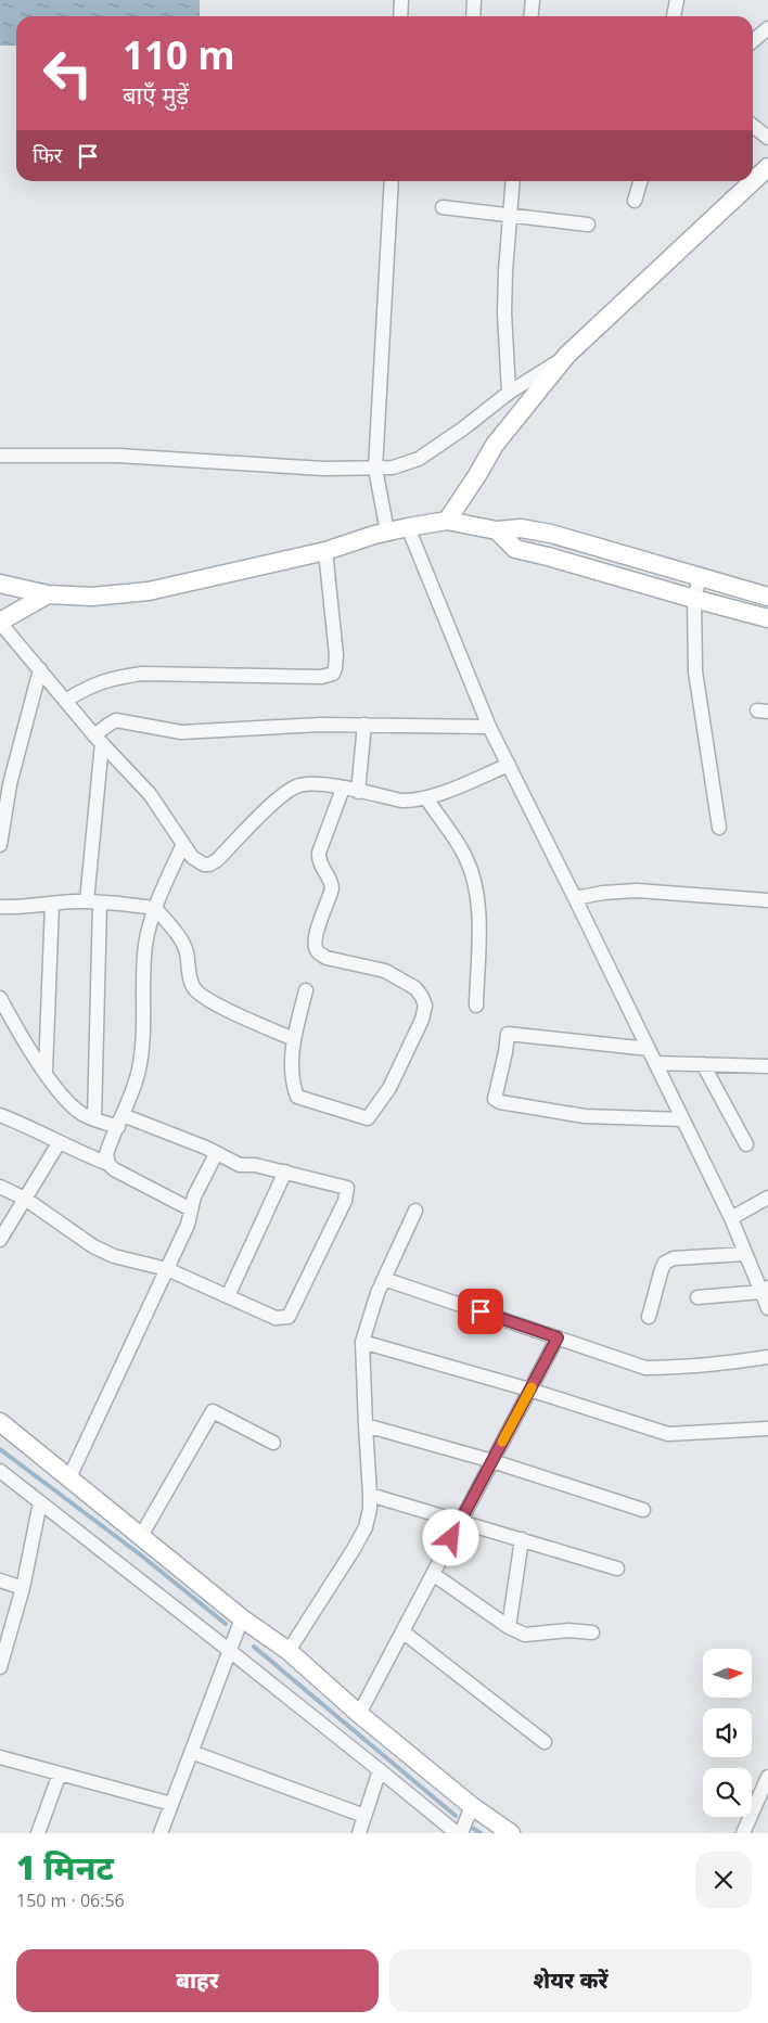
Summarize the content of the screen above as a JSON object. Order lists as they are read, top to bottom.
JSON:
{
  "north": "right",
  "page": {
    "turn": ["110 m", "बाएँ मुड़ें"],
    "then": "फिर",
    "heading": ["1 मिनट", "150 m · 06:56"],
    "buttons": ["बाहर", "शेयर करें"]
  }
}
